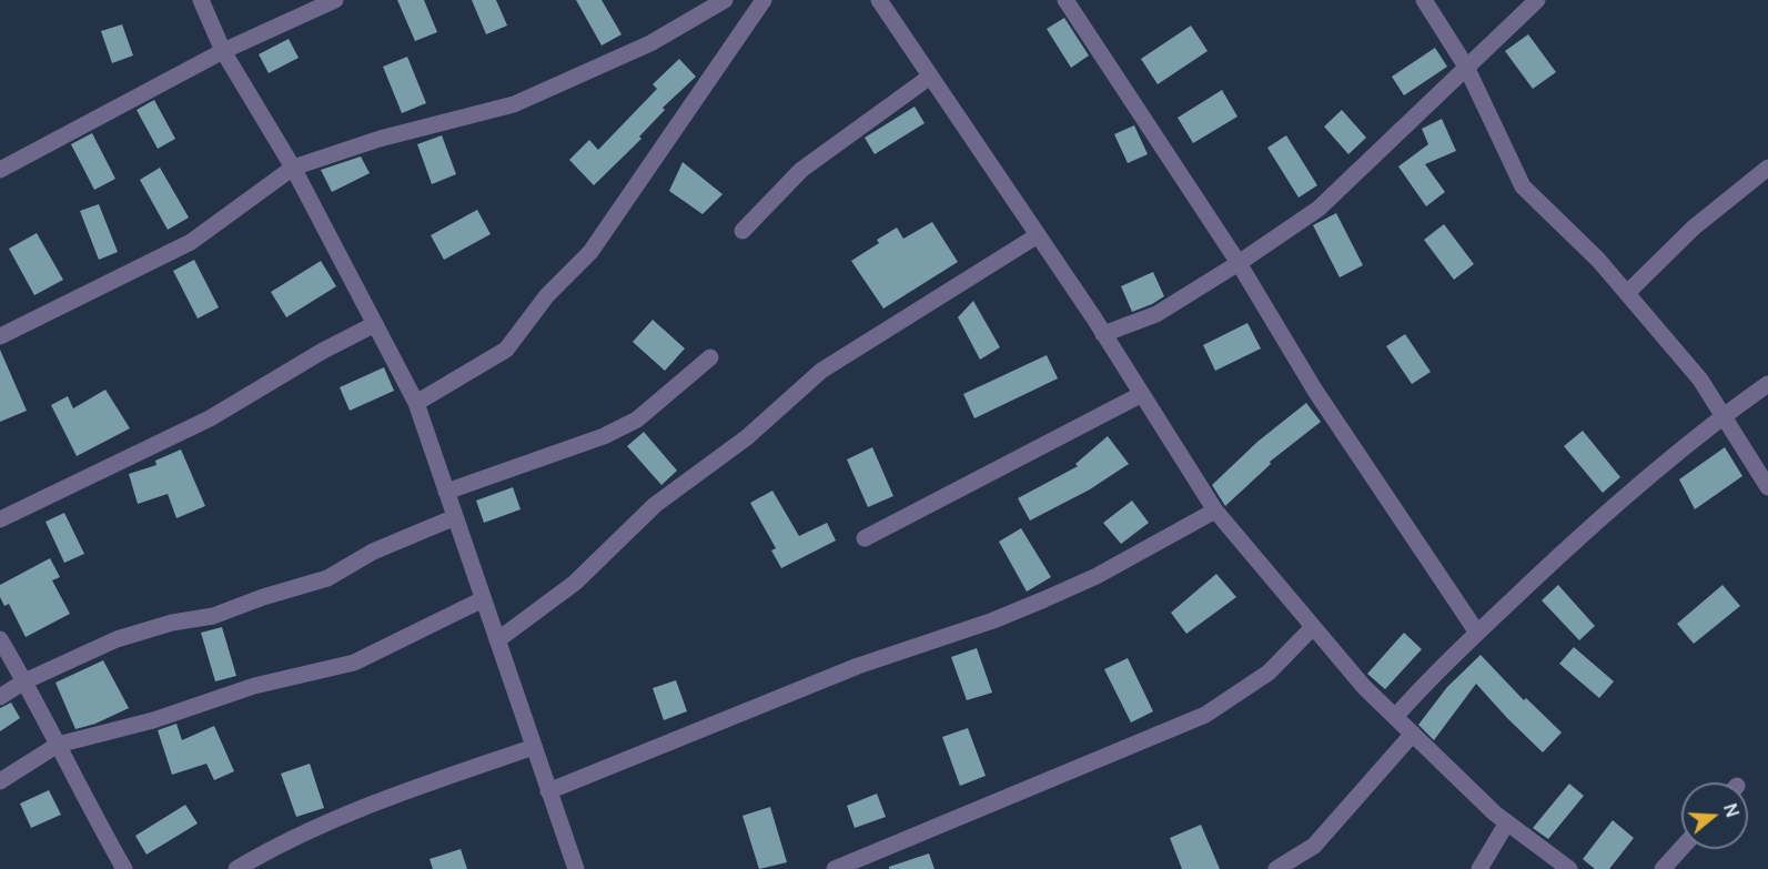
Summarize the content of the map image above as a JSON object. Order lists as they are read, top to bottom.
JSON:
{
  "north": "right"
}
